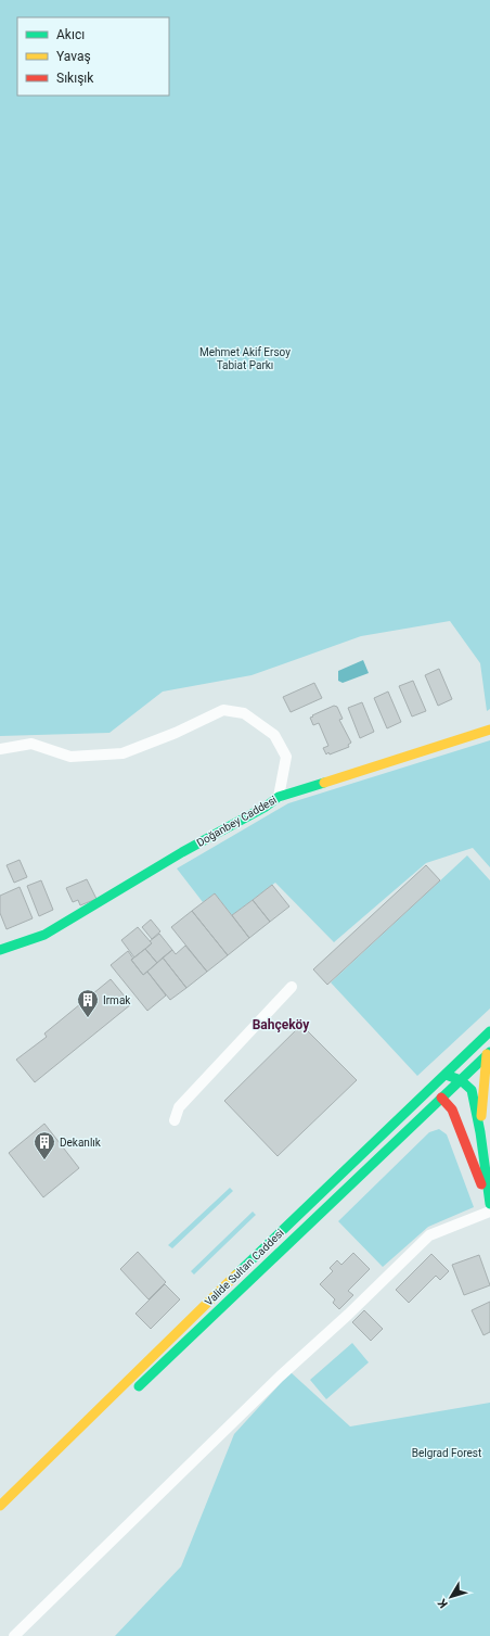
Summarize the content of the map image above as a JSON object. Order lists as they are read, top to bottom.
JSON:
{
  "streets": {
    "main road": ["Doğanbey Caddesi", "Valide Sultan Caddesi"]
  },
  "districts": ["Bahçeköy"],
  "parks": ["Mehmet Akif Ersoy Tabiat Parkı", "Belgrad Forest"],
  "places": {
    "building": ["Irmak", "Dekanlık"]
  },
  "legend": ["Akıcı", "Yavaş", "Sıkışık"],
  "north": "bottom left"
}
